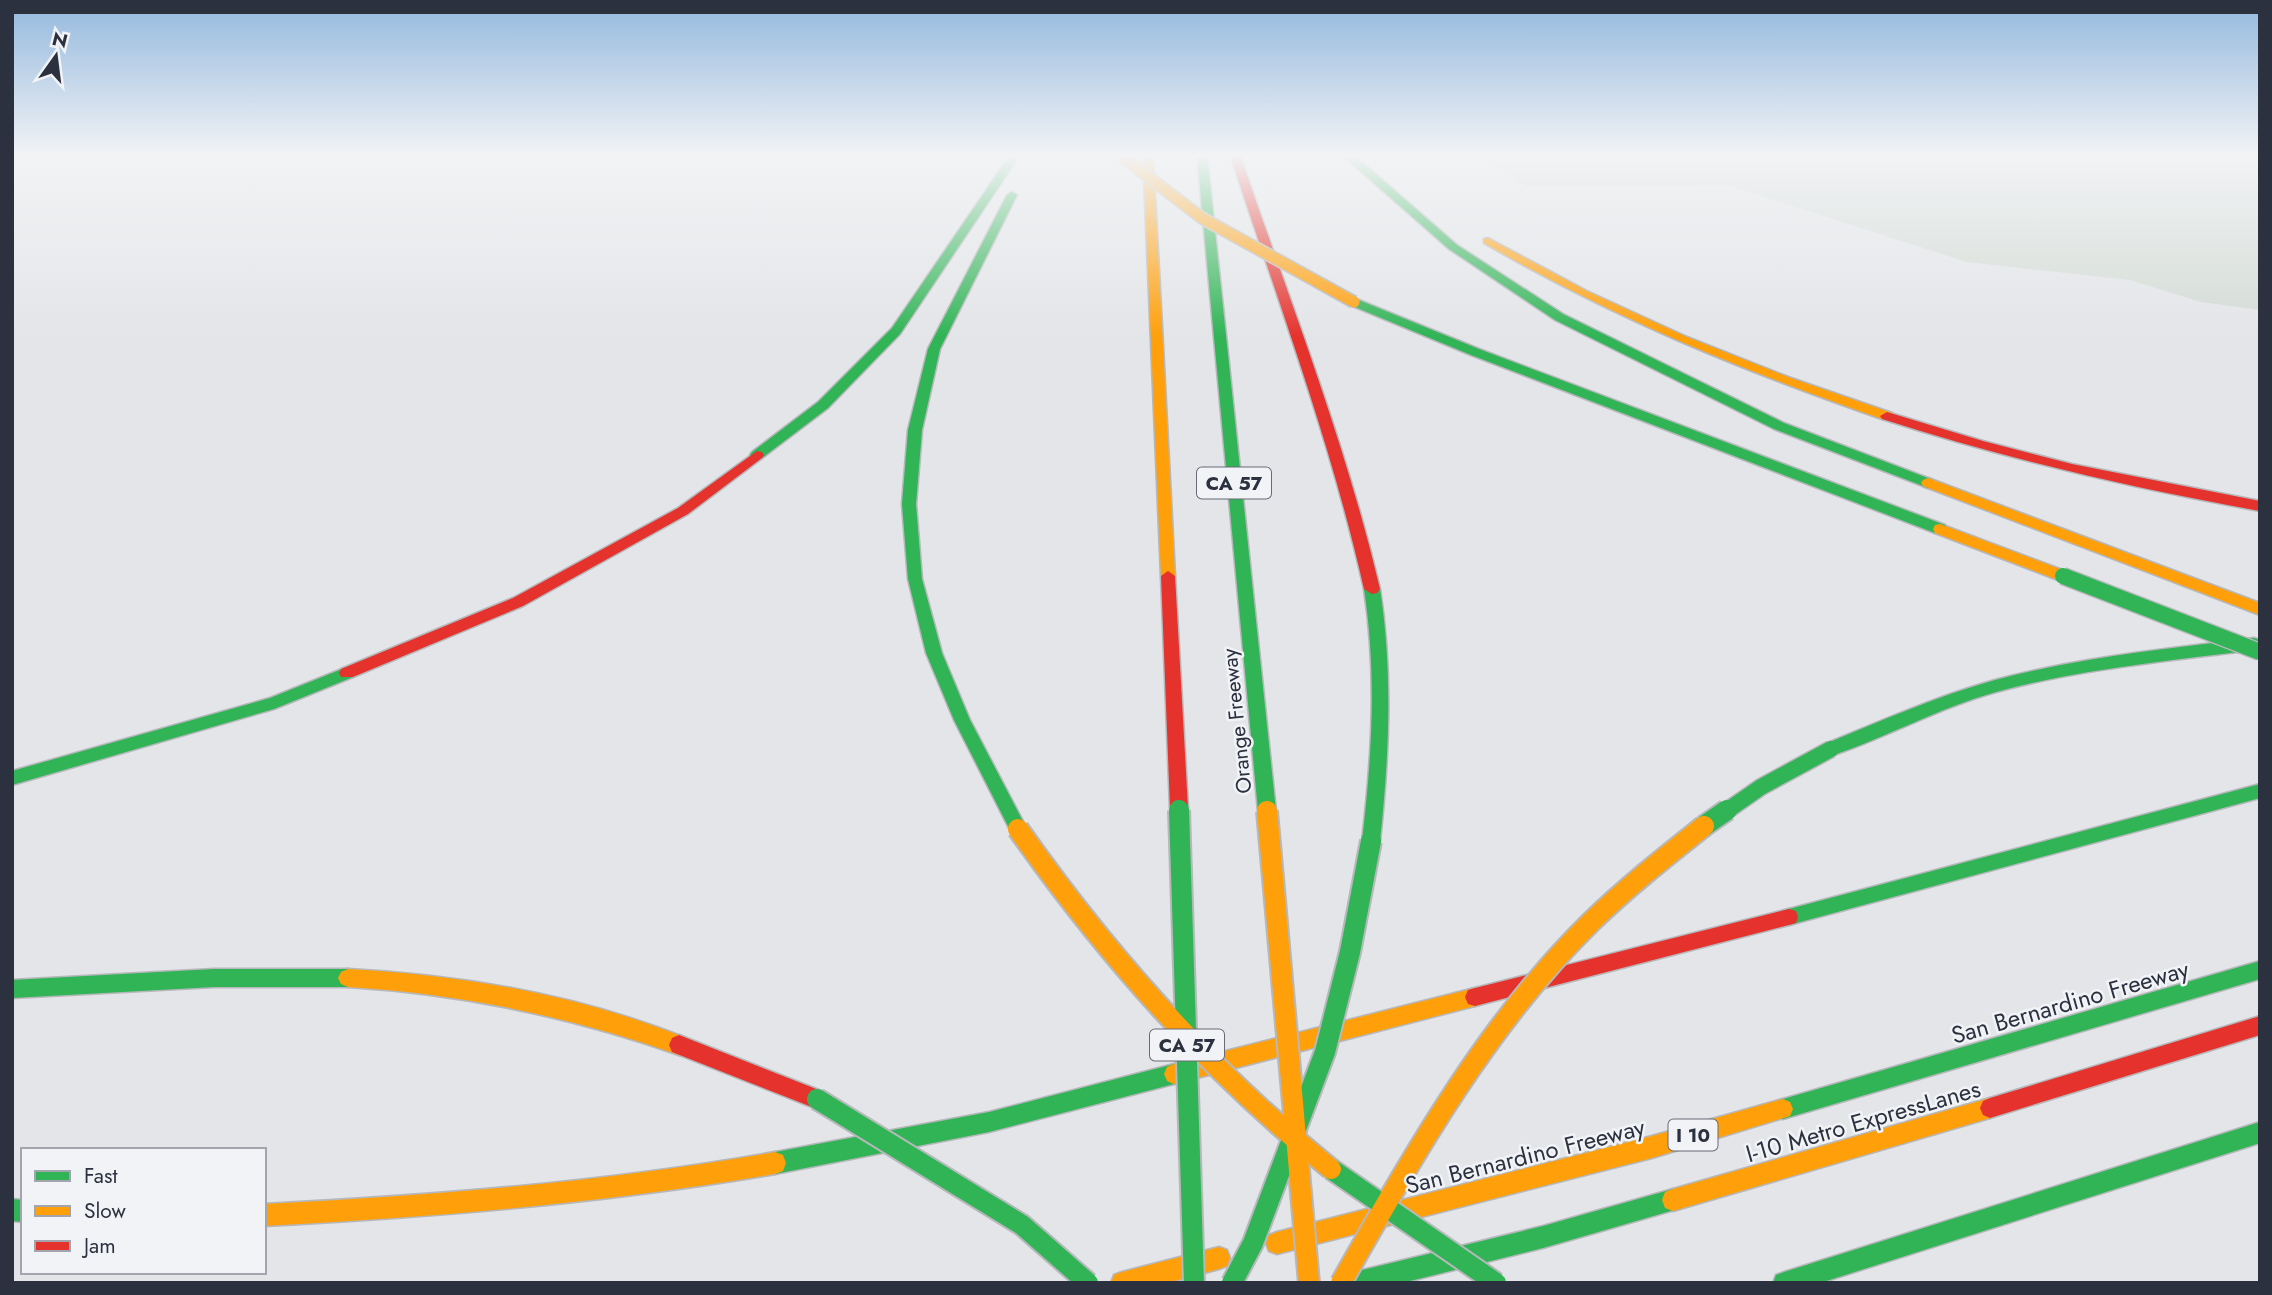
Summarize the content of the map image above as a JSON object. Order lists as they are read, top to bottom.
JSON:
{
  "streets": {
    "highway": [
      "CA 57",
      "Orange Freeway",
      "San Bernardino Freeway",
      "I-10 Metro ExpressLanes",
      "I 10"
    ]
  },
  "legend": ["Fast", "Slow", "Jam"],
  "north": "top"
}
